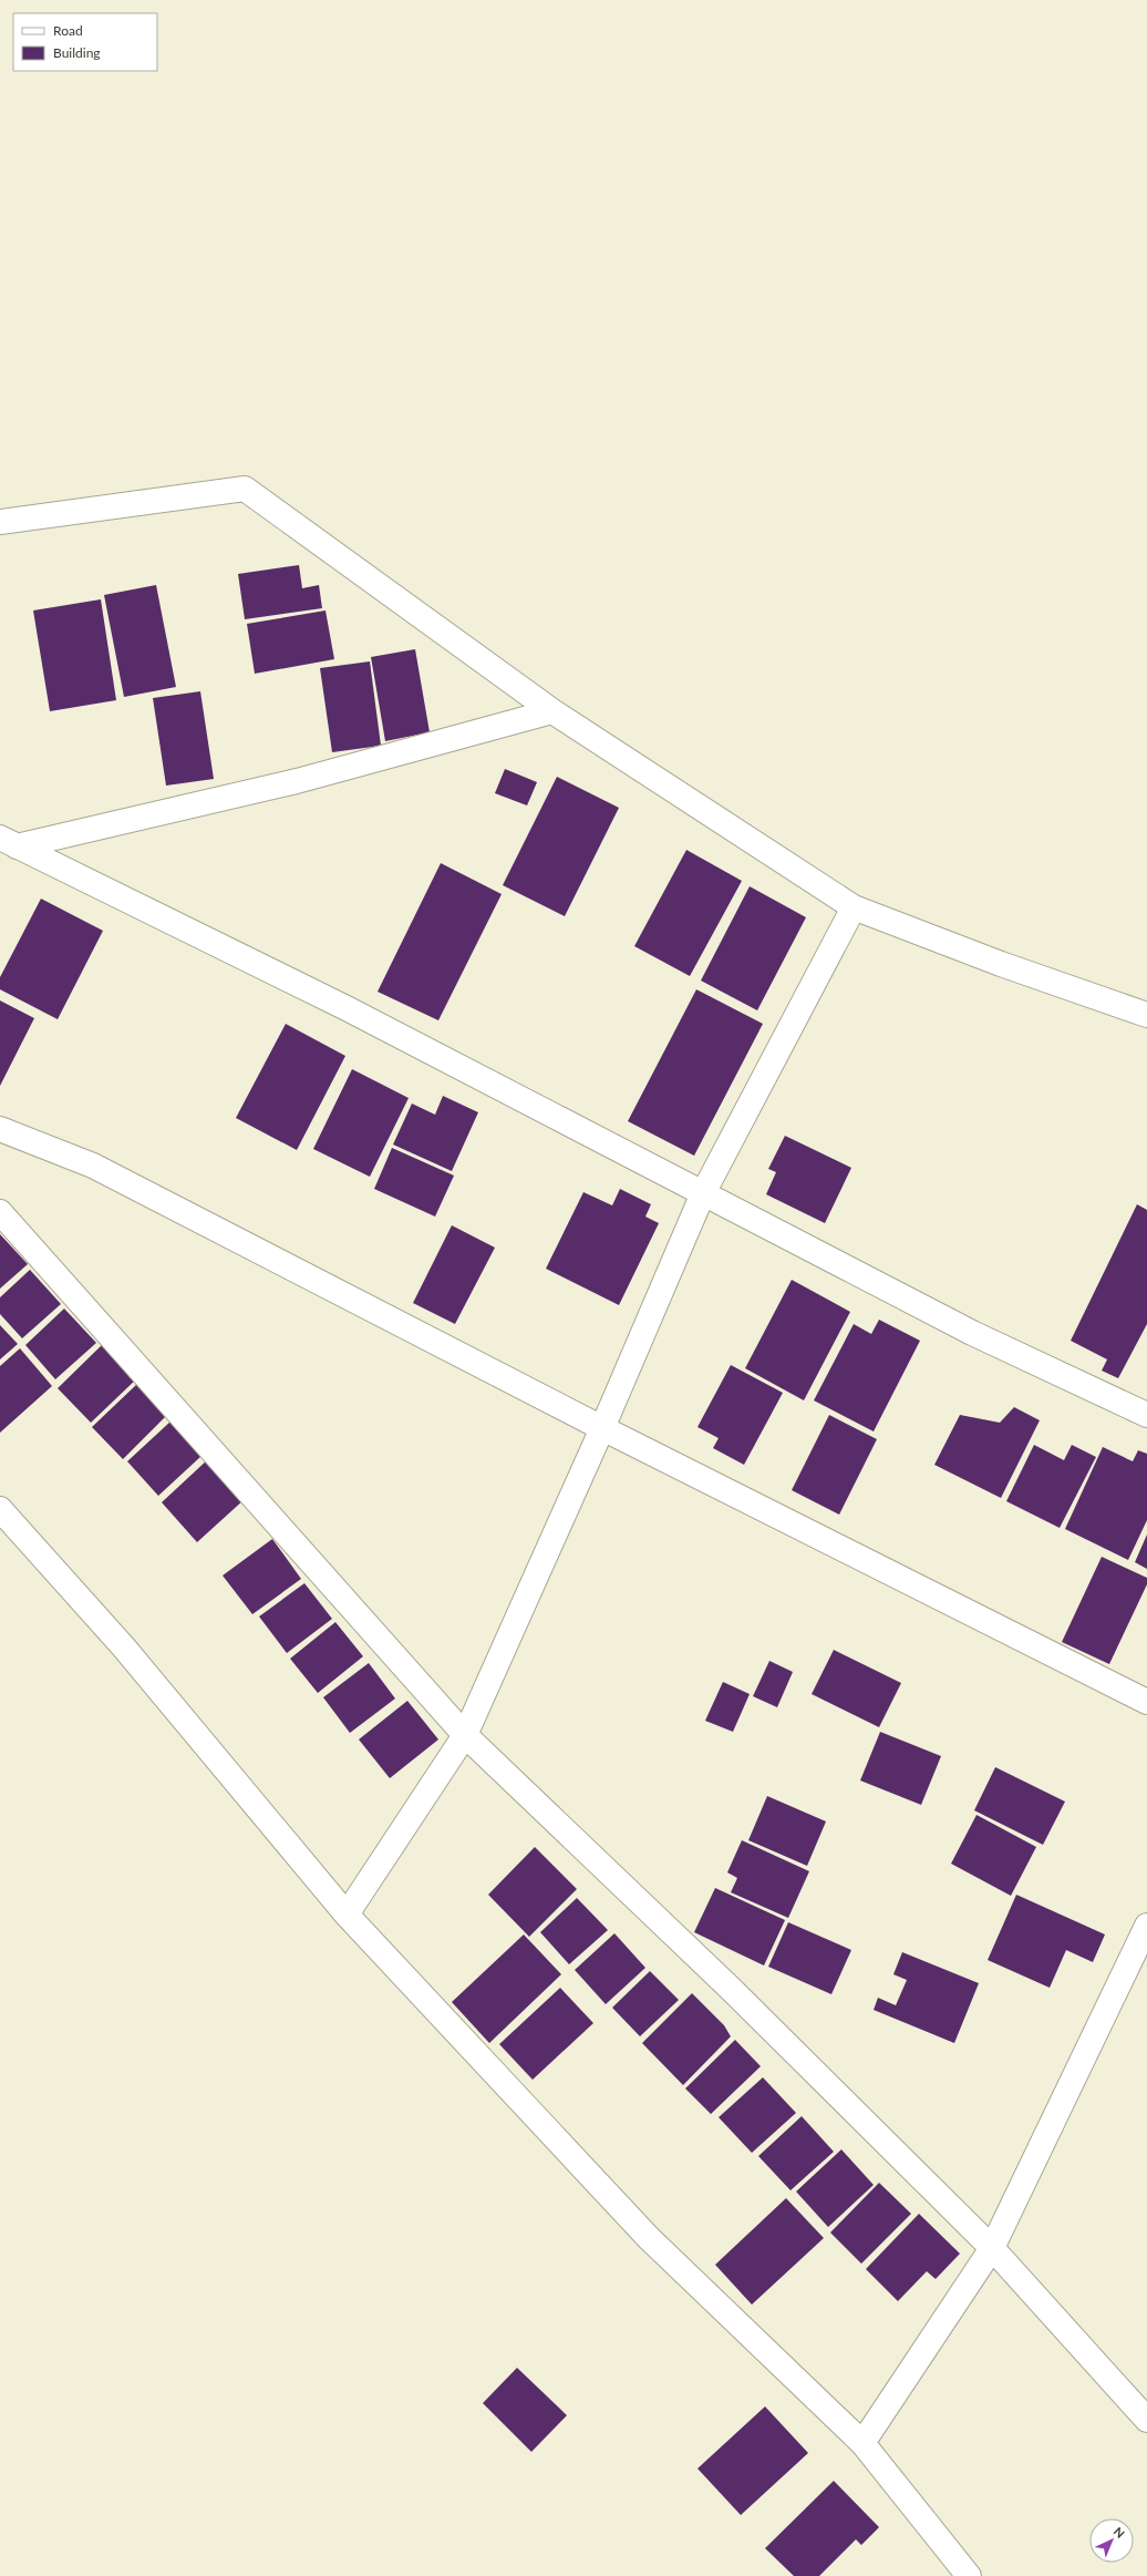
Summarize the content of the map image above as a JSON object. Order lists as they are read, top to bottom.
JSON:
{
  "legend": ["Road", "Building"],
  "north": "top right"
}
